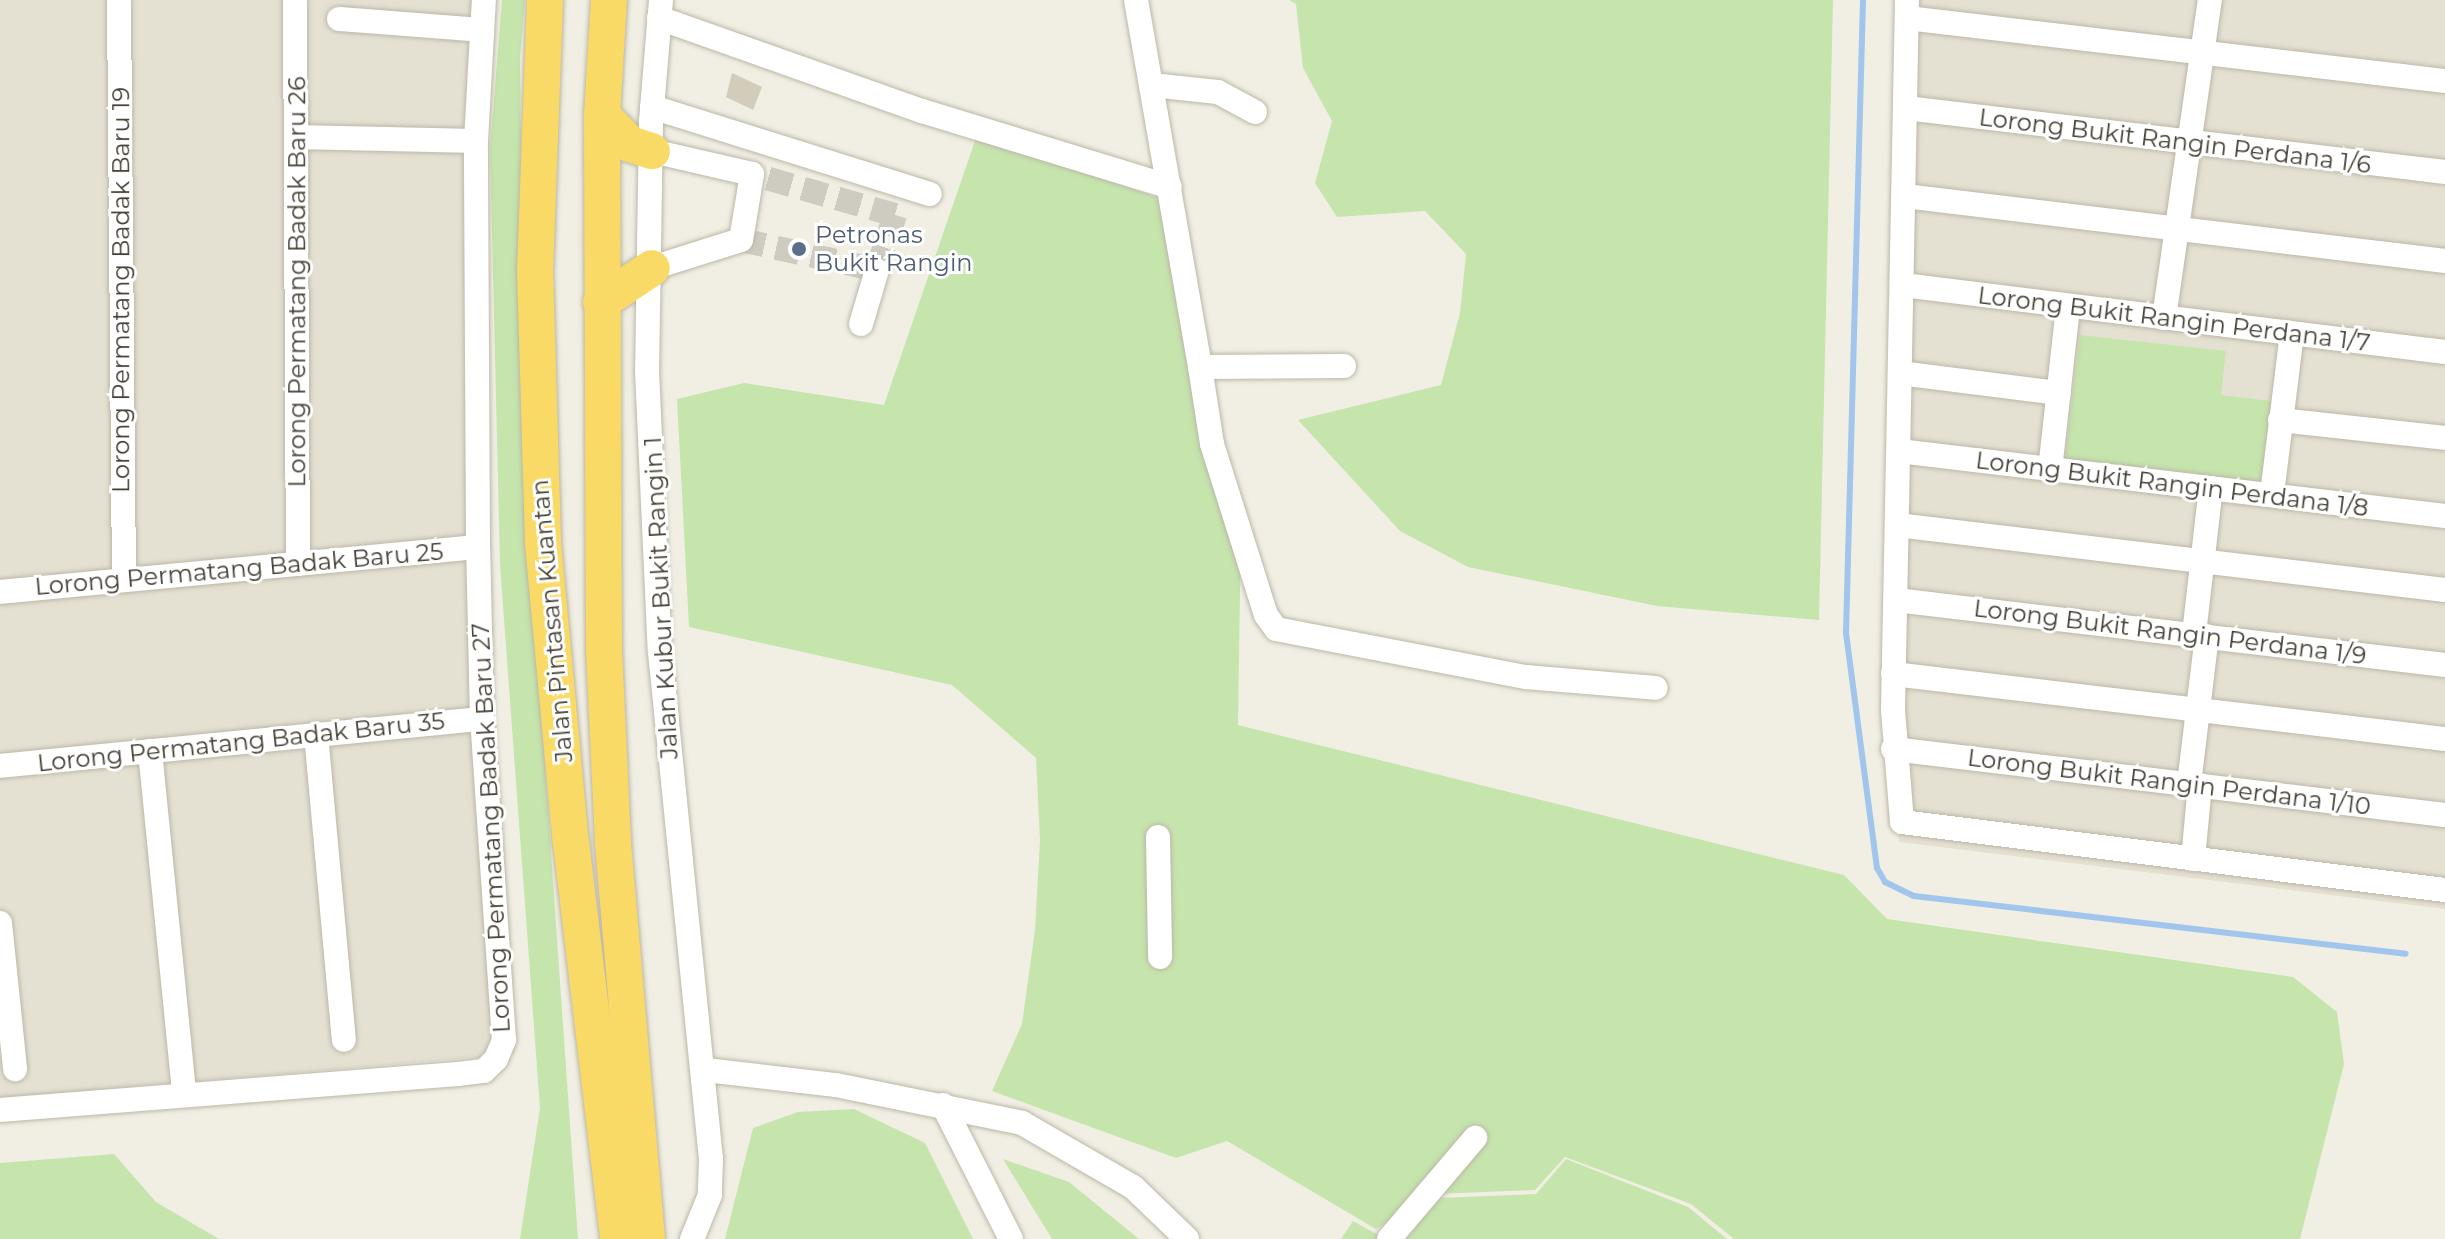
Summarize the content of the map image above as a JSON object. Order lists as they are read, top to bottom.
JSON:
{
  "streets": {
    "highway": ["Jalan Pintasan Kuantan"],
    "street": [
      "Lorong Bukit Rangin Perdana 1/6",
      "Lorong Permatang Badak Baru 26",
      "Lorong Permatang Badak Baru 19",
      "Lorong Bukit Rangin Perdana 1/7",
      "Lorong Bukit Rangin Perdana 1/8",
      "Lorong Permatang Badak Baru 25",
      "Jalan Kubur Bukit Rangin 1",
      "Lorong Bukit Rangin Perdana 1/9",
      "Lorong Permatang Badak Baru 35",
      "Lorong Bukit Rangin Perdana 1/10",
      "Lorong Permatang Badak Baru 27"
    ]
  },
  "crossings": [
    ["Lorong Permatang Badak Baru 26", "Lorong Permatang Badak Baru 25"],
    ["Lorong Permatang Badak Baru 19", "Lorong Permatang Badak Baru 25"],
    ["Lorong Permatang Badak Baru 25", "Lorong Permatang Badak Baru 27"],
    ["Lorong Permatang Badak Baru 35", "Lorong Permatang Badak Baru 27"]
  ],
  "places": ["Petronas Bukit Rangin"]
}
